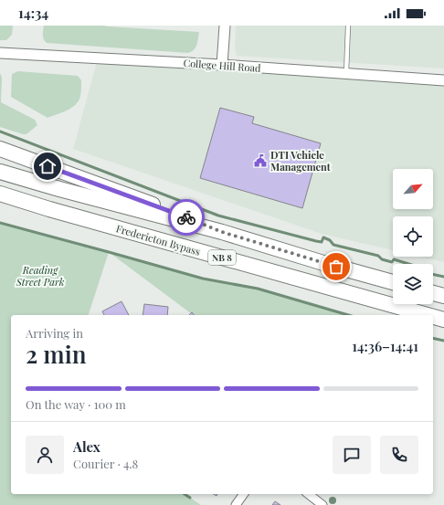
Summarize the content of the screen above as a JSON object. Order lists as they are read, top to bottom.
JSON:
{
  "streets": {
    "highway": ["Fredericton Bypass", "NB 8"],
    "street": ["College Hill Road"]
  },
  "parks": ["Reading Street Park"],
  "places": {
    "public building": ["DTI Vehicle Management"]
  },
  "north": "top right",
  "page": {
    "status": "14:34",
    "heading": ["2 min", "Arriving in", "14:36–14:41"],
    "panel": ["Alex", "Courier · 4.8"],
    "bar": "On the way · 100 m"
  }
}
